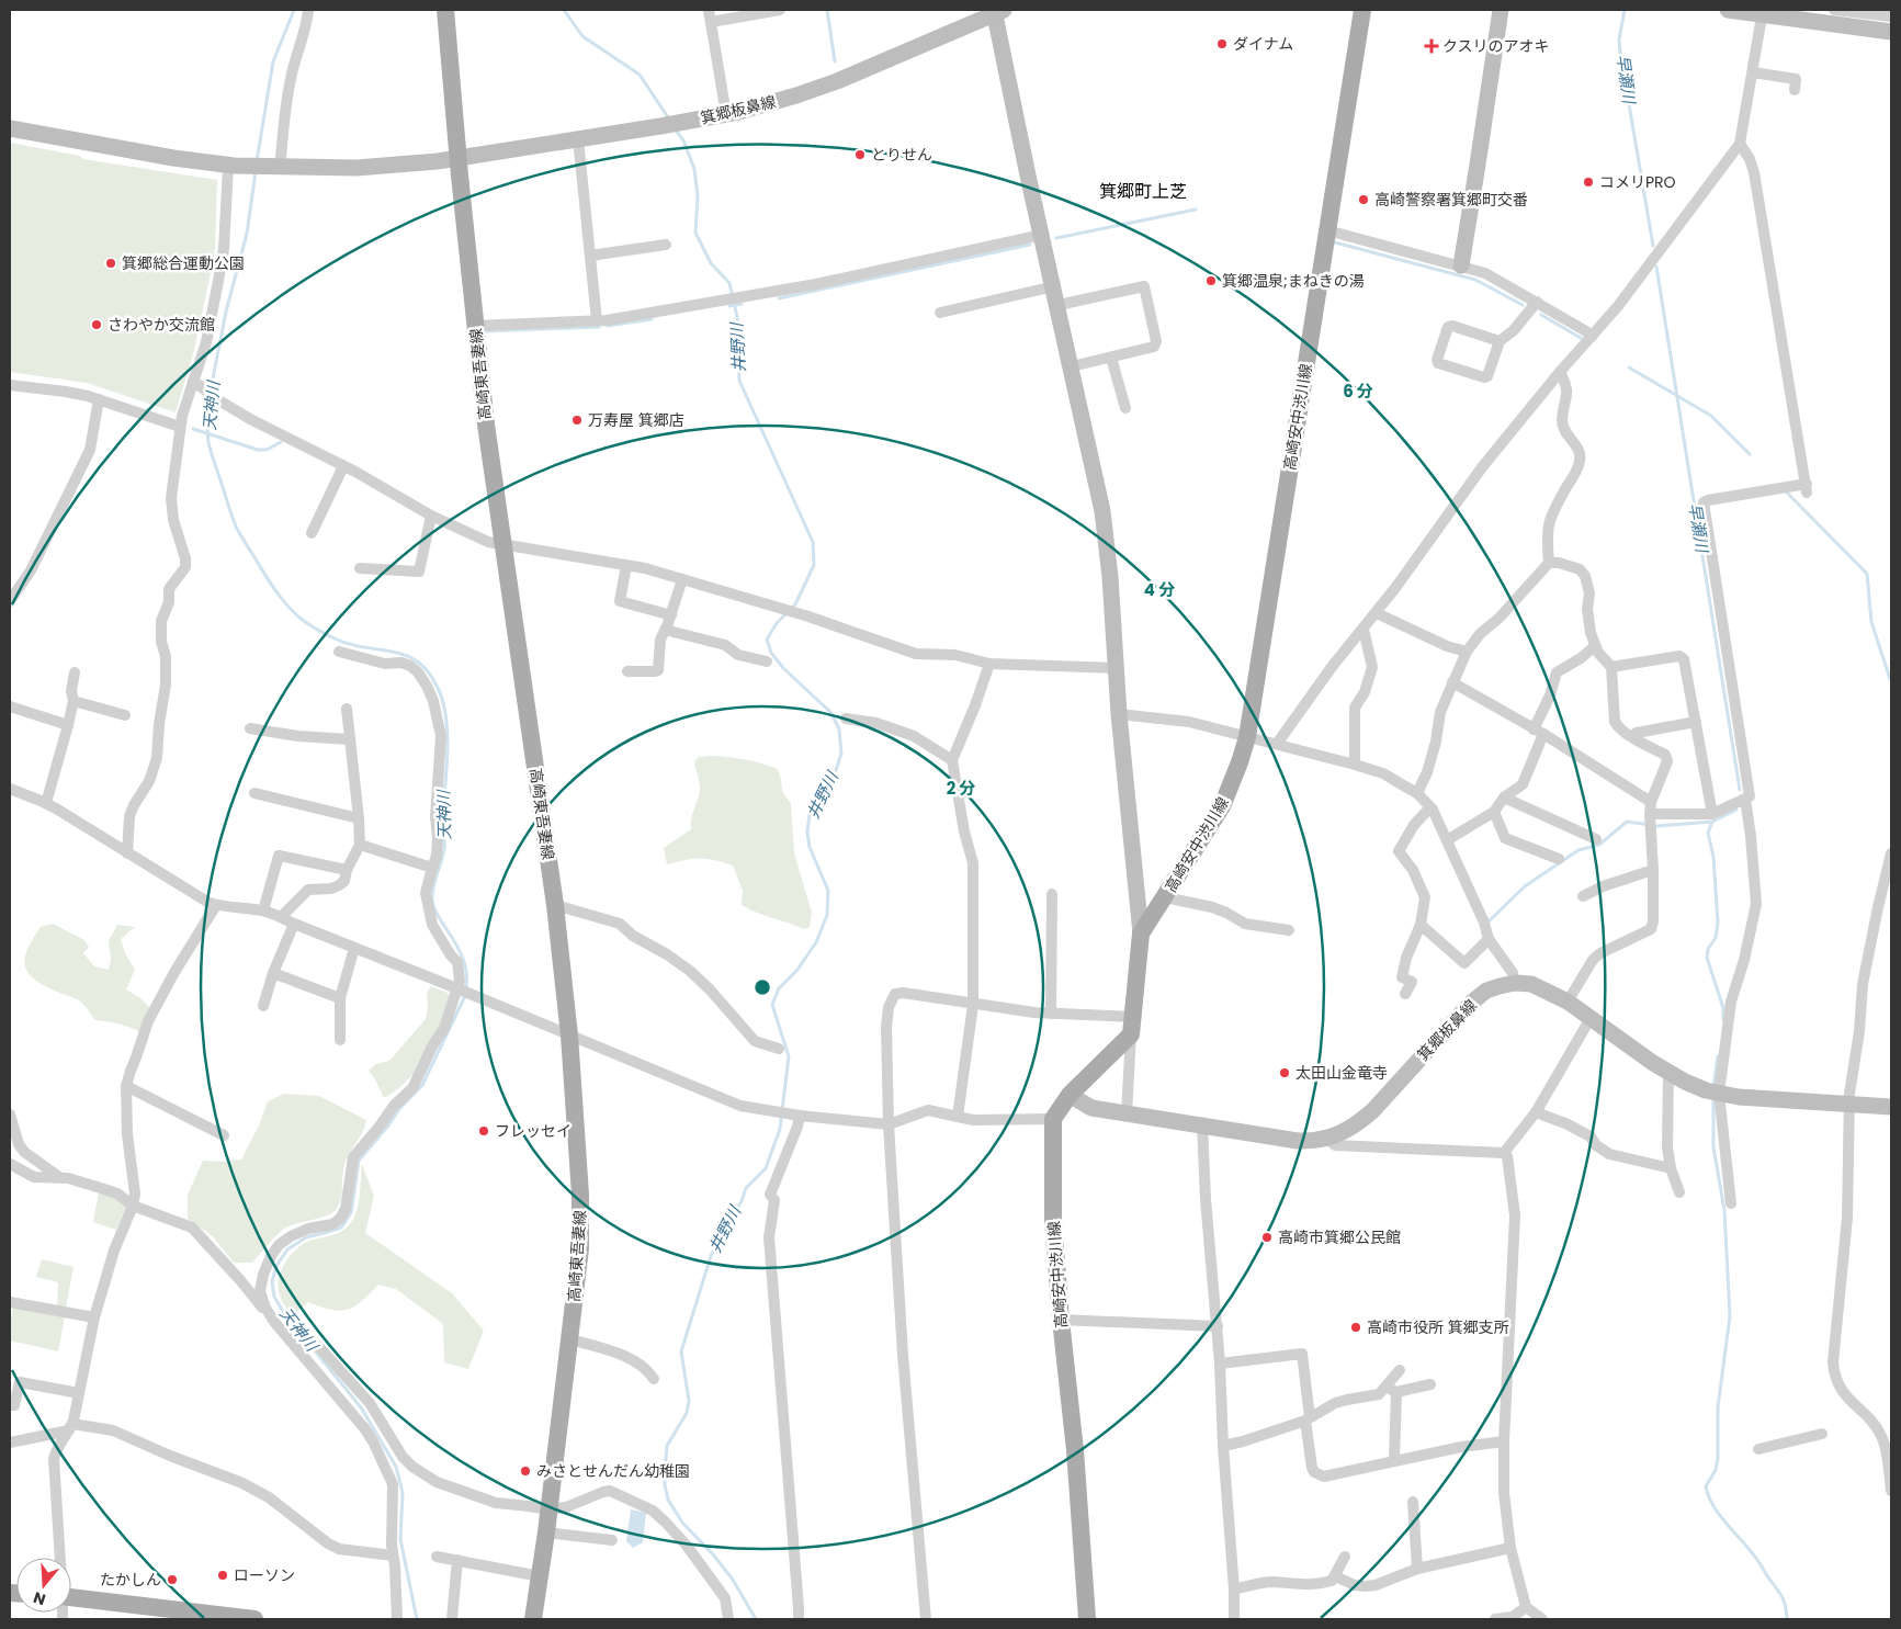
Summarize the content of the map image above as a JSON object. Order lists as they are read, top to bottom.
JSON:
{
  "streets": {
    "main road": ["箕郷板鼻線", "高崎東吾妻線", "高崎安中渋川線"]
  },
  "crossings": [
    ["箕郷板鼻線", "高崎東吾妻線"]
  ],
  "districts": ["箕郷町上芝"],
  "water": ["早瀬川", "井野川", "天神川"],
  "places": {
    "other": [
      "ダイナム",
      "とりせん",
      "コメリPRO",
      "高崎警察署箕郷町交番",
      "箕郷総合運動公園",
      "箕郷温泉;まねきの湯",
      "さわやか交流館",
      "万寿屋 箕郷店",
      "太田山金竜寺",
      "フレッセイ",
      "高崎市箕郷公民館",
      "高崎市役所 箕郷支所",
      "みさとせんだん幼稚園",
      "ローソン",
      "たかしん"
    ],
    "health": ["クスリのアオキ"]
  },
  "north": "bottom",
  "rings": ["6 分", "4 分", "2 分"]
}
